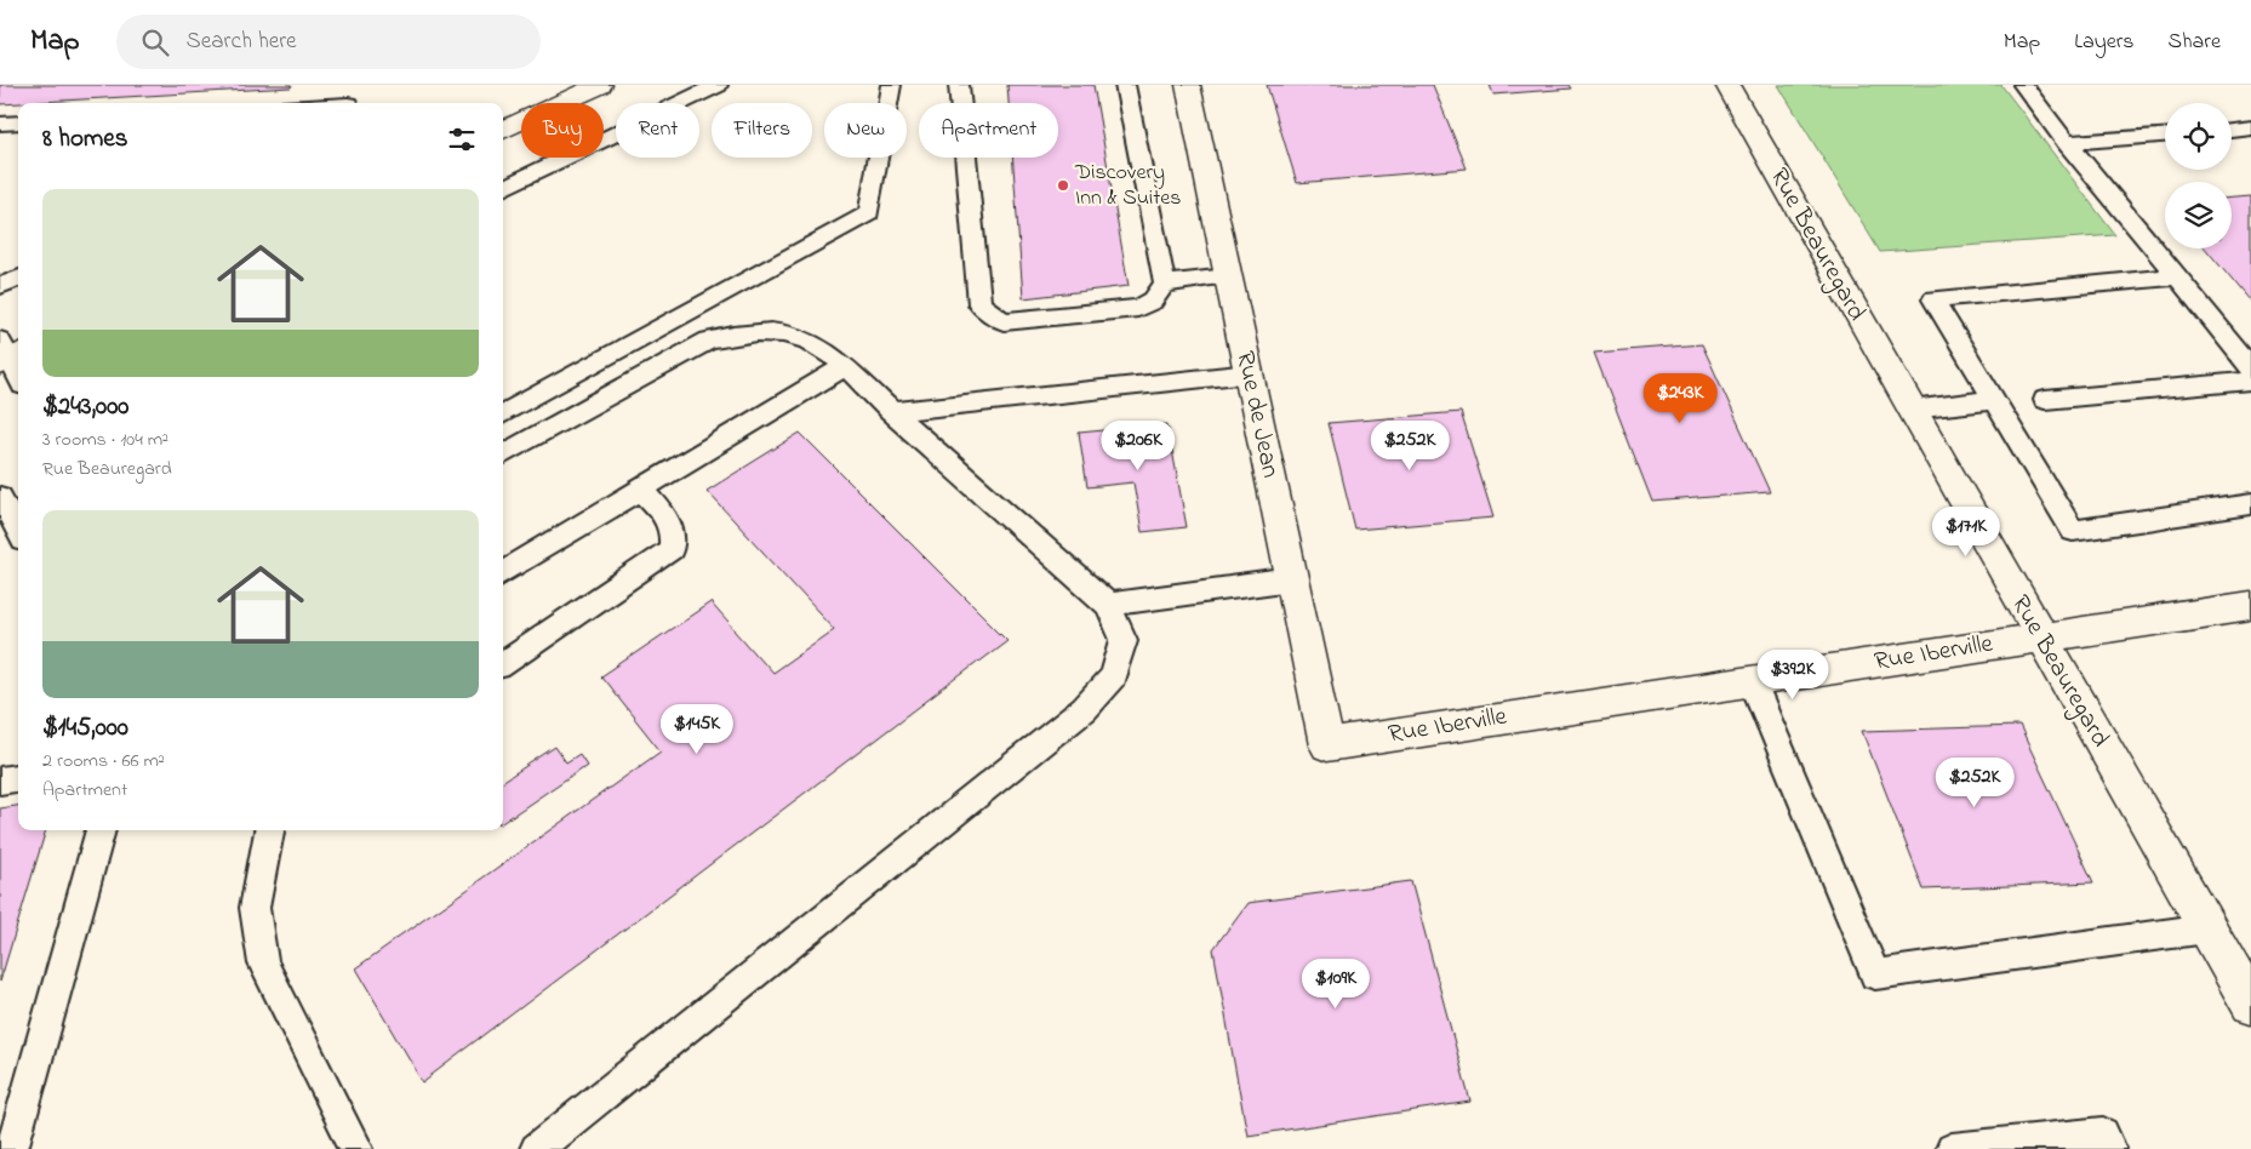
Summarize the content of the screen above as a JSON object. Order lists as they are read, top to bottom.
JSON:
{
  "streets": {
    "street": ["Rue Beauregard", "Rue de Jean", "Rue Iberville"]
  },
  "crossings": [
    ["Rue Beauregard", "Rue Iberville"],
    ["Rue de Jean", "Rue Iberville"]
  ],
  "places": ["Discovery Inn & Suites"],
  "page": {
    "header": "Map",
    "search": "Search here",
    "nav": ["Map", "Layers", "Share"],
    "chip": [
      "Buy",
      "Rent",
      "Filters",
      "New",
      "Apartment"
    ],
    "heading": "8 homes",
    "list": [
      {
        "name": "$243,000",
        "note": "3 rooms · 104 m² · Rue Beauregard"
      },
      {
        "name": "$145,000",
        "note": "2 rooms · 66 m² · Apartment"
      }
    ],
    "price": [
      "$243K",
      "$206K",
      "$252K",
      "$171K",
      "$392K",
      "$145K",
      "$252K",
      "$109K"
    ]
  }
}
